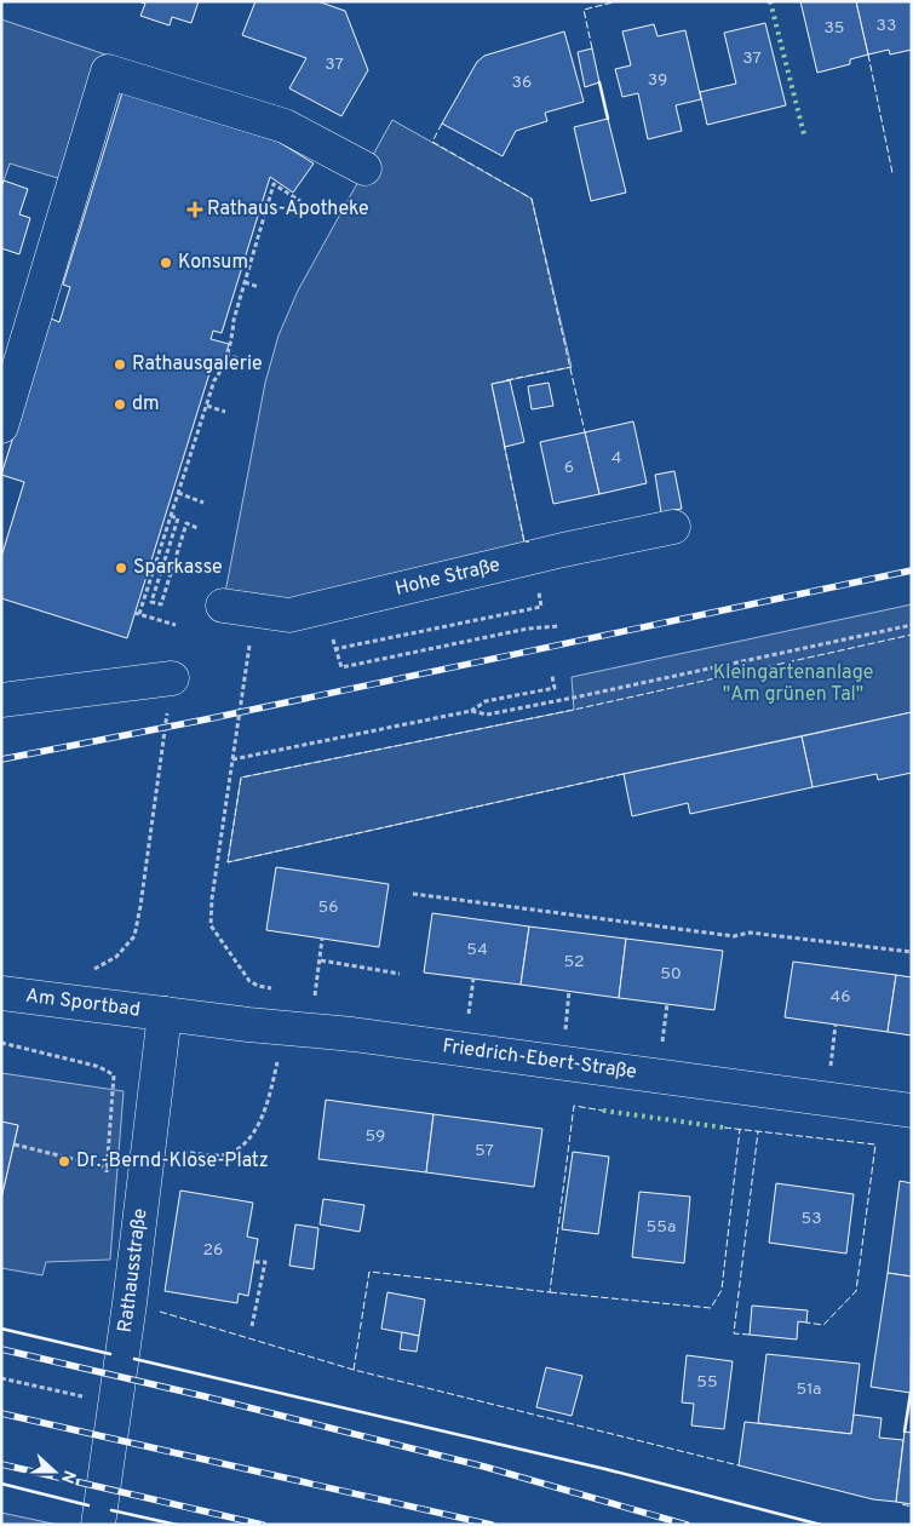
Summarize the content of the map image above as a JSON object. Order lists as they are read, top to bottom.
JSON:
{
  "streets": {
    "street": [
      "Hohe Straße",
      "Am Sportbad",
      "Friedrich-Ebert-Straße",
      "Rathausstraße"
    ]
  },
  "crossings": [
    ["Am Sportbad", "Friedrich-Ebert-Straße"],
    ["Am Sportbad", "Rathausstraße"],
    ["Friedrich-Ebert-Straße", "Rathausstraße"]
  ],
  "parks": ["Kleingartenanlage \"Am grünen Tal\""],
  "places": {
    "health": ["Rathaus-Apotheke"],
    "other": [
      "Konsum",
      "Rathausgalerie",
      "dm",
      "Sparkasse",
      "Dr.-Bernd-Klose-Platz"
    ]
  },
  "house_numbers": [
    "33",
    "35",
    "37",
    "37",
    "39",
    "36",
    "4",
    "6",
    "56",
    "54",
    "52",
    "50",
    "46",
    "59",
    "57",
    "53",
    "55a",
    "26",
    "55",
    "51a"
  ],
  "north": "right"
}
